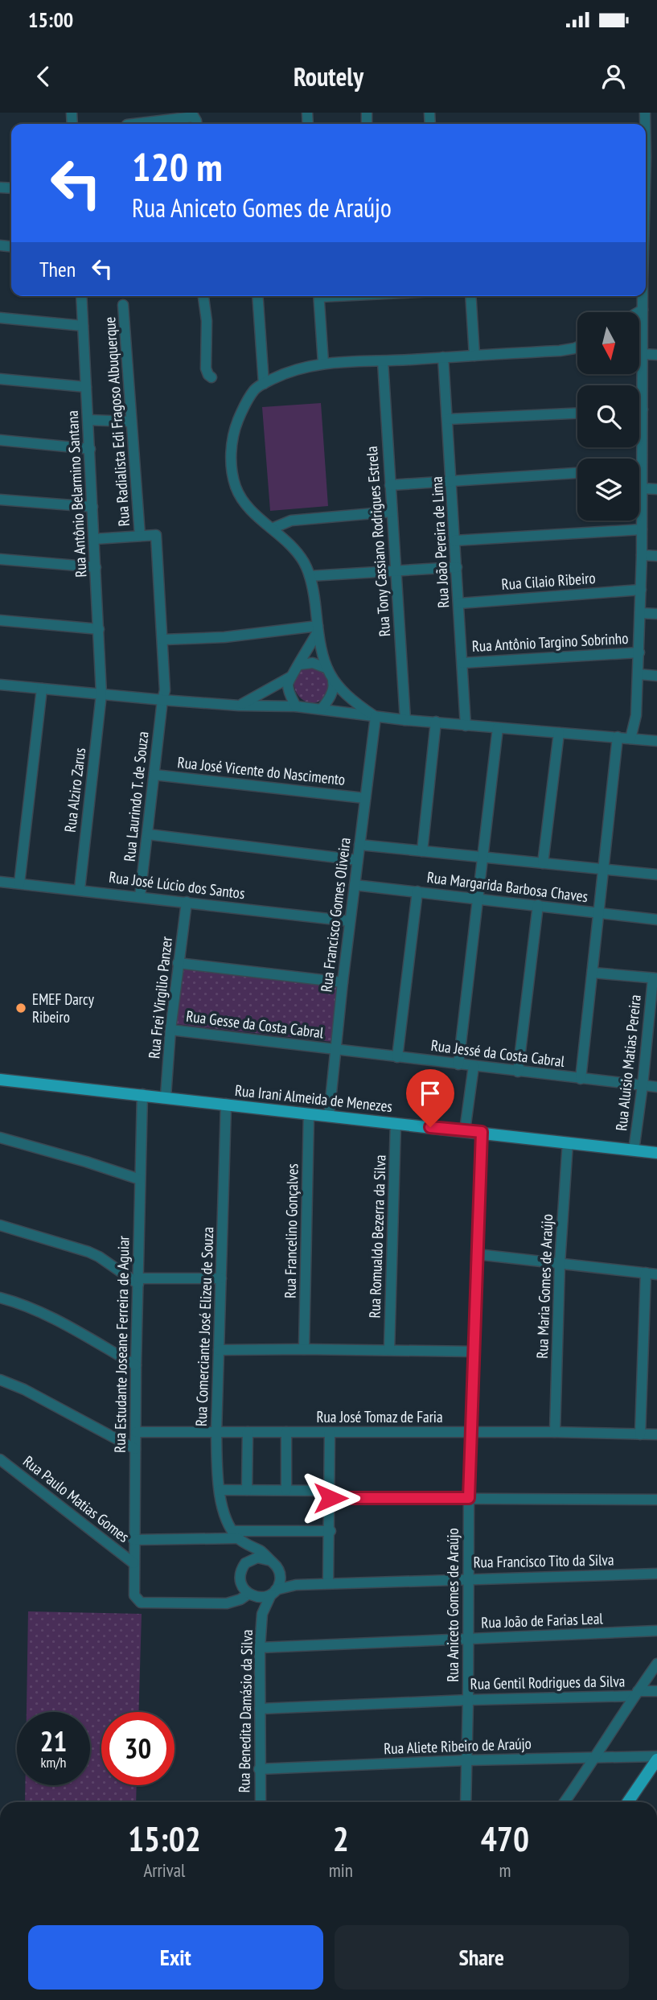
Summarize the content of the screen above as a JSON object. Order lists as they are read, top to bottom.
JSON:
{
  "streets": {
    "main road": ["Rua Irani Almeida de Menezes"],
    "street": [
      "Rua Radialista Edi Fragoso Albuquerque",
      "Rua Antônio Belarmino Santana",
      "Rua Tony Cassiano Rodrigues Estrela",
      "Rua João Pereira de Lima",
      "Rua Cilaio Ribeiro",
      "Rua Antônio Targino Sobrinho",
      "Rua José Vicente do Nascimento",
      "Rua Alziro Zarus",
      "Rua Laurindo T. de Souza",
      "Rua José Lúcio dos Santos",
      "Rua Margarida Barbosa Chaves",
      "Rua Francisco Gomes Oliveira",
      "Rua Frei Virgilio Panzer",
      "Rua Gesse da Costa Cabral",
      "Rua Jessé da Costa Cabral",
      "Rua Aluisio Matias Pereira",
      "Rua Francelino Gonçalves",
      "Rua Romualdo Bezerra da Silva",
      "Rua Maria Gomes de Araújo",
      "Rua Comerciante José Elizeu de Souza",
      "Rua Estudante Joseane Ferreira de Aguiar",
      "Rua José Tomaz de Faria",
      "Rua Paulo Matias Gomes",
      "Rua Francisco Tito da Silva",
      "Rua Aniceto Gomes de Araújo",
      "Rua João de Farias Leal",
      "Rua Gentil Rodrigues da Silva",
      "Rua Benedita Damásio da Silva",
      "Rua Aliete Ribeiro de Araújo"
    ]
  },
  "crossings": [
    ["Rua Antônio Belarmino Santana", "Rua Alziro Zarus"],
    ["Rua João Pereira de Lima", "Rua Cilaio Ribeiro"],
    ["Rua João Pereira de Lima", "Rua Antônio Targino Sobrinho"],
    ["Rua José Vicente do Nascimento", "Rua Laurindo T. de Souza"],
    ["Rua José Vicente do Nascimento", "Rua Francisco Gomes Oliveira"],
    ["Rua Alziro Zarus", "Rua José Lúcio dos Santos"],
    ["Rua Laurindo T. de Souza", "Rua José Lúcio dos Santos"],
    ["Rua José Lúcio dos Santos", "Rua Francisco Gomes Oliveira"],
    ["Rua José Lúcio dos Santos", "Rua Frei Virgilio Panzer"],
    ["Rua Margarida Barbosa Chaves", "Rua Francisco Gomes Oliveira"],
    ["Rua Francisco Gomes Oliveira", "Rua Gesse da Costa Cabral"],
    ["Rua Francisco Gomes Oliveira", "Rua Jessé da Costa Cabral"],
    ["Rua Francisco Gomes Oliveira", "Rua Irani Almeida de Menezes"],
    ["Rua Frei Virgilio Panzer", "Rua Gesse da Costa Cabral"],
    ["Rua Frei Virgilio Panzer", "Rua Irani Almeida de Menezes"],
    ["Rua Gesse da Costa Cabral", "Rua Jessé da Costa Cabral"],
    ["Rua Jessé da Costa Cabral", "Rua Aluisio Matias Pereira"],
    ["Rua Aluisio Matias Pereira", "Rua Irani Almeida de Menezes"],
    ["Rua Irani Almeida de Menezes", "Rua Francelino Gonçalves"],
    ["Rua Irani Almeida de Menezes", "Rua Romualdo Bezerra da Silva"],
    ["Rua Irani Almeida de Menezes", "Rua Maria Gomes de Araújo"],
    ["Rua Irani Almeida de Menezes", "Rua Comerciante José Elizeu de Souza"],
    ["Rua Irani Almeida de Menezes", "Rua Estudante Joseane Ferreira de Aguiar"],
    ["Rua Irani Almeida de Menezes", "Rua Aniceto Gomes de Araújo"],
    ["Rua Maria Gomes de Araújo", "Rua José Tomaz de Faria"],
    ["Rua Comerciante José Elizeu de Souza", "Rua Estudante Joseane Ferreira de Aguiar"],
    ["Rua Comerciante José Elizeu de Souza", "Rua José Tomaz de Faria"],
    ["Rua Comerciante José Elizeu de Souza", "Rua Francisco Tito da Silva"],
    ["Rua Comerciante José Elizeu de Souza", "Rua Benedita Damásio da Silva"],
    ["Rua Estudante Joseane Ferreira de Aguiar", "Rua José Tomaz de Faria"],
    ["Rua Estudante Joseane Ferreira de Aguiar", "Rua Paulo Matias Gomes"],
    ["Rua Estudante Joseane Ferreira de Aguiar", "Rua Francisco Tito da Silva"],
    ["Rua Estudante Joseane Ferreira de Aguiar", "Rua Benedita Damásio da Silva"],
    ["Rua José Tomaz de Faria", "Rua Aniceto Gomes de Araújo"],
    ["Rua Francisco Tito da Silva", "Rua Aniceto Gomes de Araújo"],
    ["Rua Francisco Tito da Silva", "Rua Benedita Damásio da Silva"],
    ["Rua Aniceto Gomes de Araújo", "Rua João de Farias Leal"],
    ["Rua Aniceto Gomes de Araújo", "Rua Gentil Rodrigues da Silva"],
    ["Rua Aniceto Gomes de Araújo", "Rua Aliete Ribeiro de Araújo"],
    ["Rua João de Farias Leal", "Rua Benedita Damásio da Silva"],
    ["Rua Gentil Rodrigues da Silva", "Rua Benedita Damásio da Silva"],
    ["Rua Benedita Damásio da Silva", "Rua Aliete Ribeiro de Araújo"]
  ],
  "places": ["EMEF Darcy Ribeiro"],
  "north": "bottom",
  "page": {
    "status": "15:00",
    "header": "Routely",
    "turn": ["120 m", "Rua Aniceto Gomes de Araújo"],
    "then": "Then",
    "speed": "21 km/h",
    "limit": "30",
    "eta": [
      "15:02",
      "Arrival",
      "2",
      "min",
      "470",
      "m"
    ],
    "buttons": ["Exit", "Share"]
  }
}
